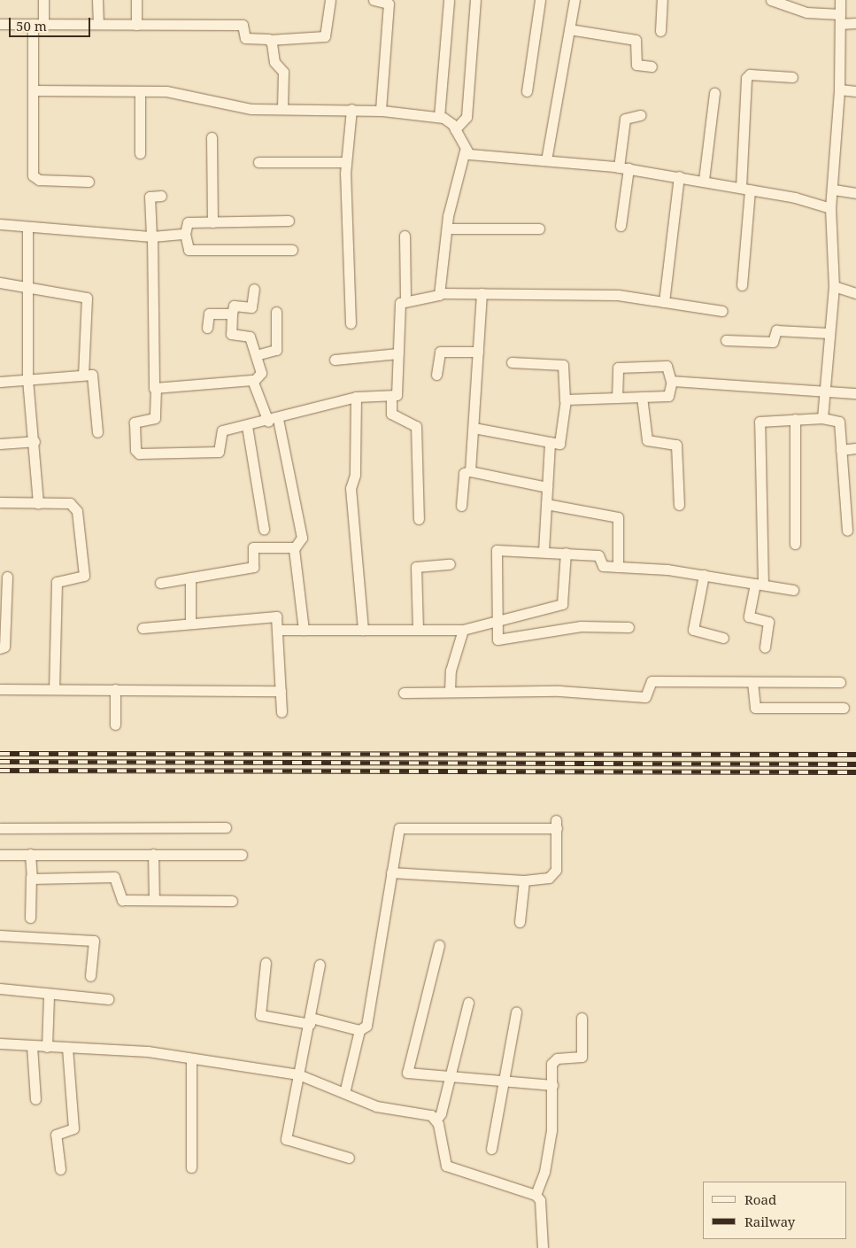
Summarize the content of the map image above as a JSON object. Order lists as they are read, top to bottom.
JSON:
{
  "legend": ["Road", "Railway"],
  "scale_bar": "50 m"
}
